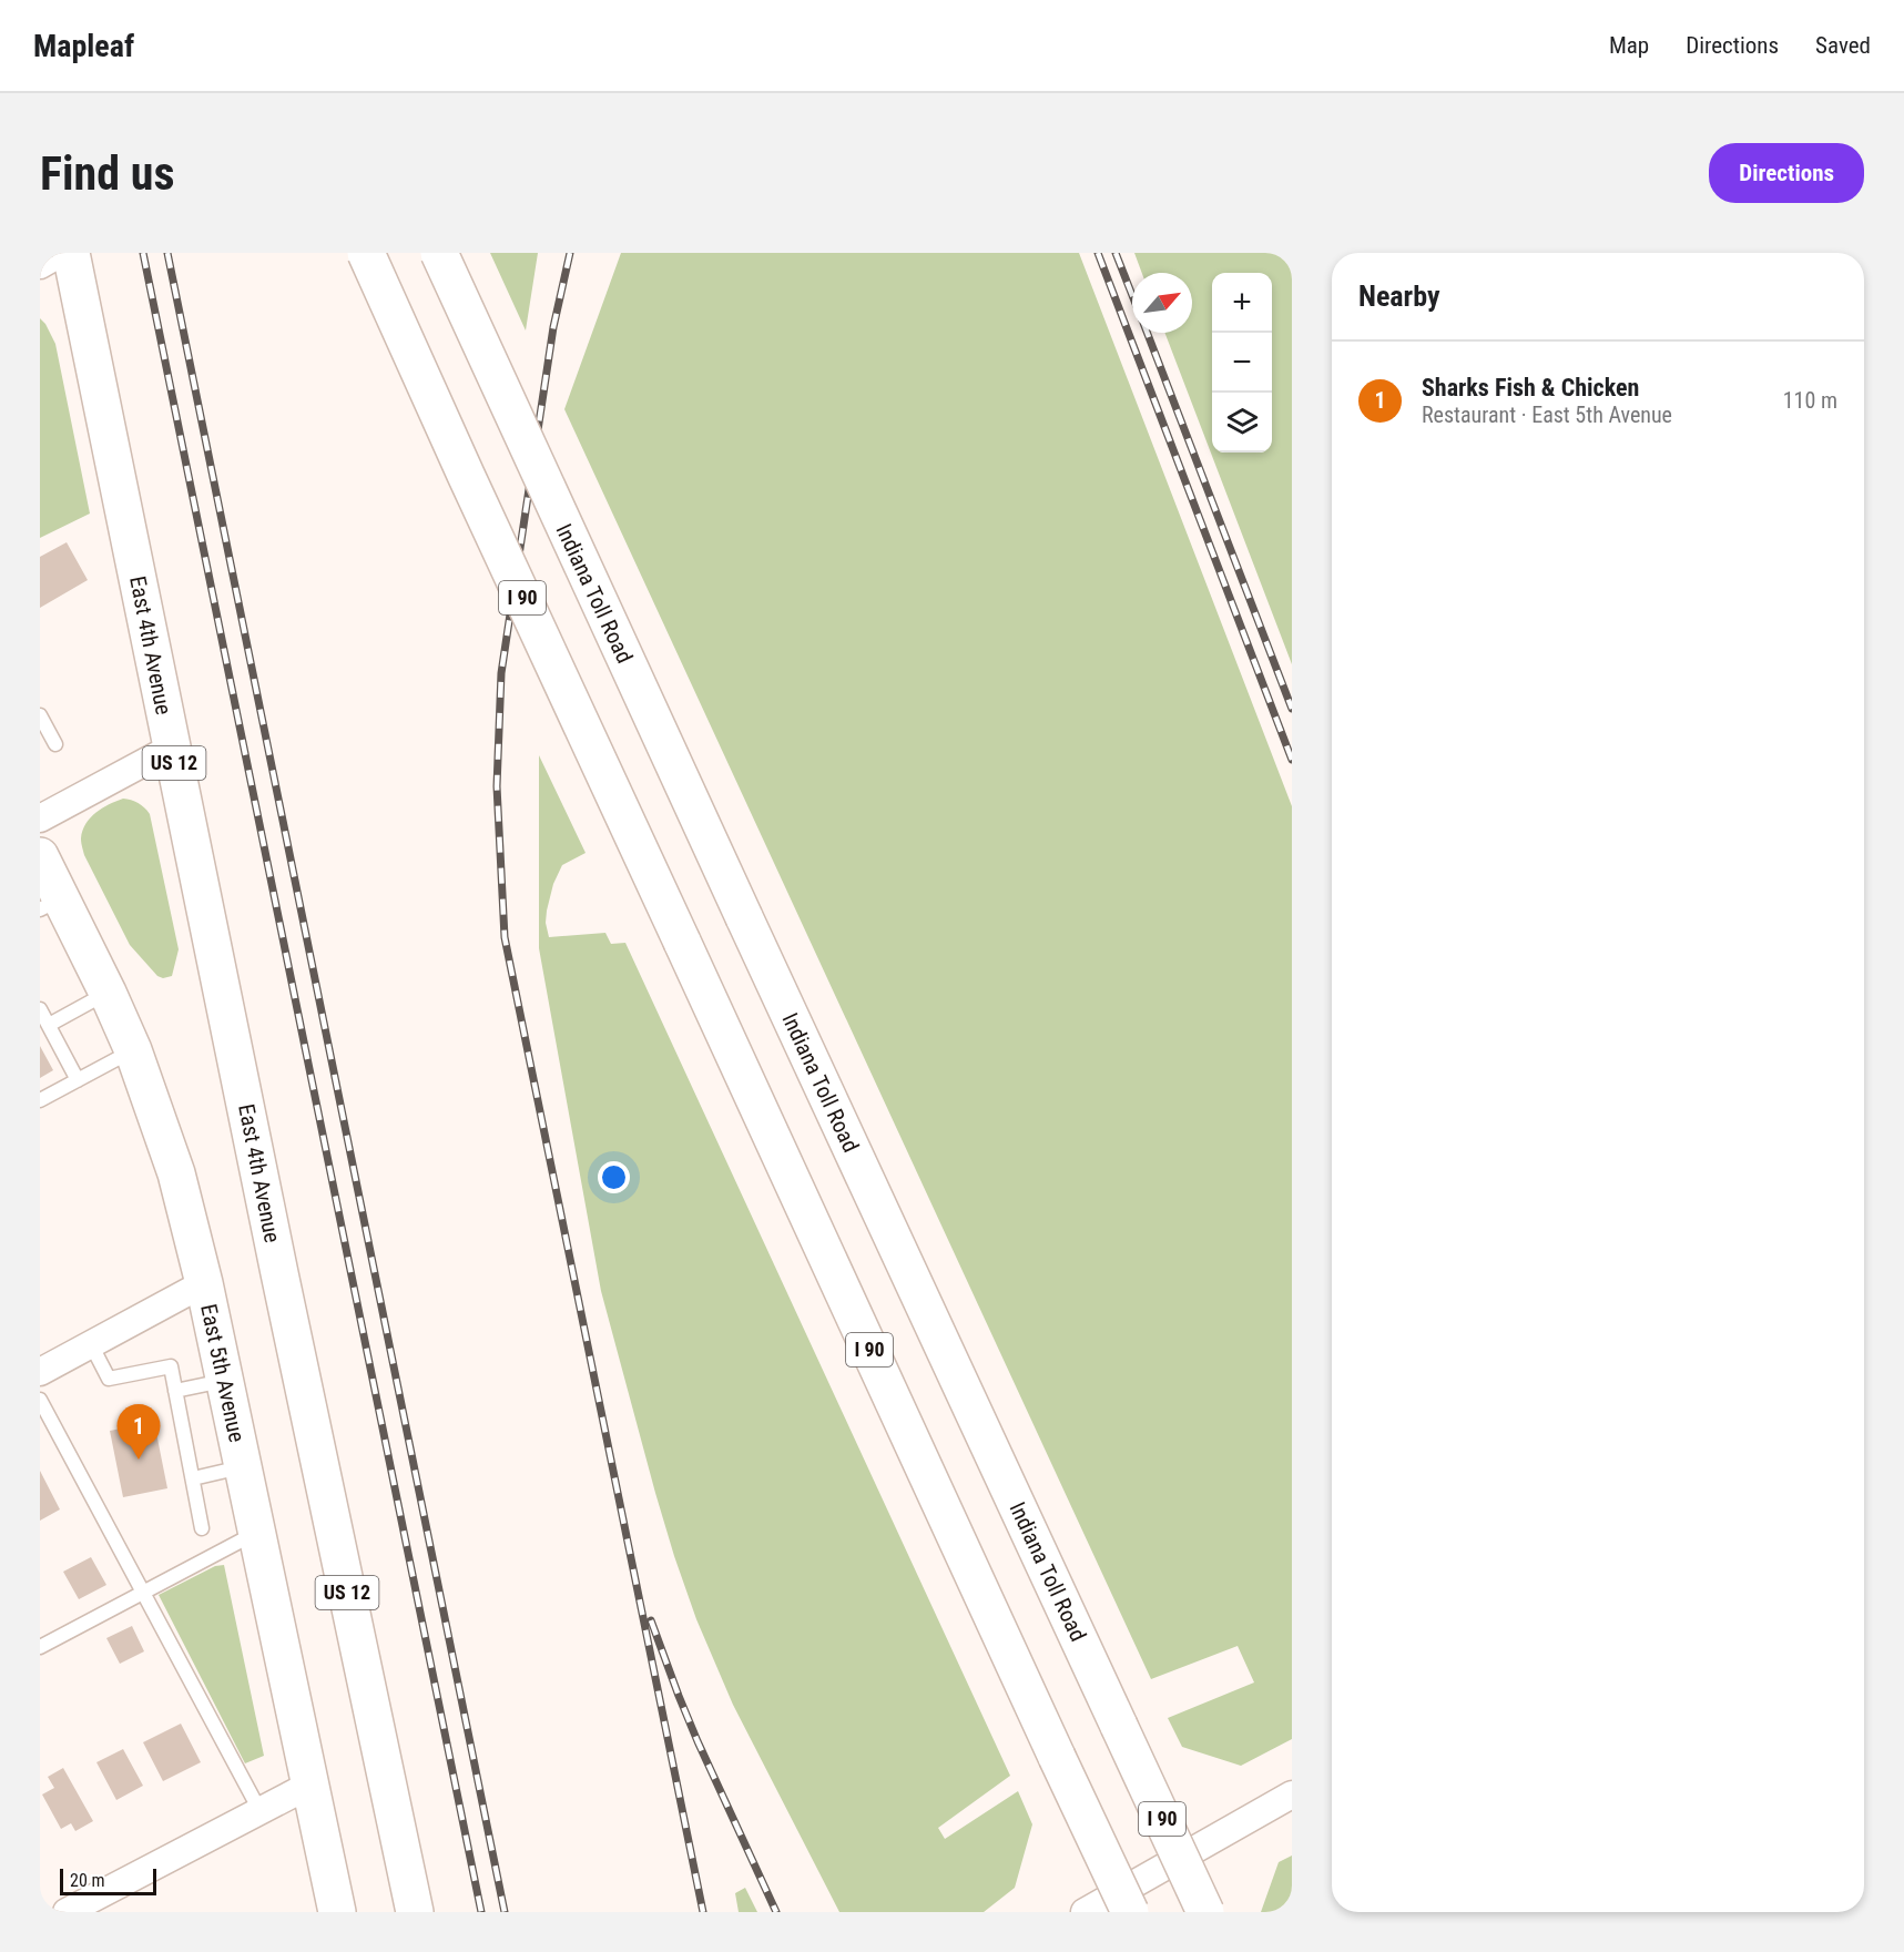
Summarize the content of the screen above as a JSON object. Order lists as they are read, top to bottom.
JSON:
{
  "streets": {
    "main road": [
      "Indiana Toll Road",
      "I 90",
      "East 4th Avenue",
      "US 12",
      "East 5th Avenue"
    ]
  },
  "scale_bar": "20 m",
  "north": "top right",
  "page": {
    "header": "Mapleaf",
    "nav": ["Map", "Directions", "Saved"],
    "buttons": "Directions",
    "title": "Find us",
    "heading": "Nearby",
    "map_buttons": ["+", "−"],
    "list": [
      {
        "mark": "1",
        "name": "Sharks Fish & Chicken",
        "note": "Restaurant · East 5th Avenue",
        "value": "110 m"
      }
    ],
    "pins": "1",
    "scale": "20 m"
  }
}
